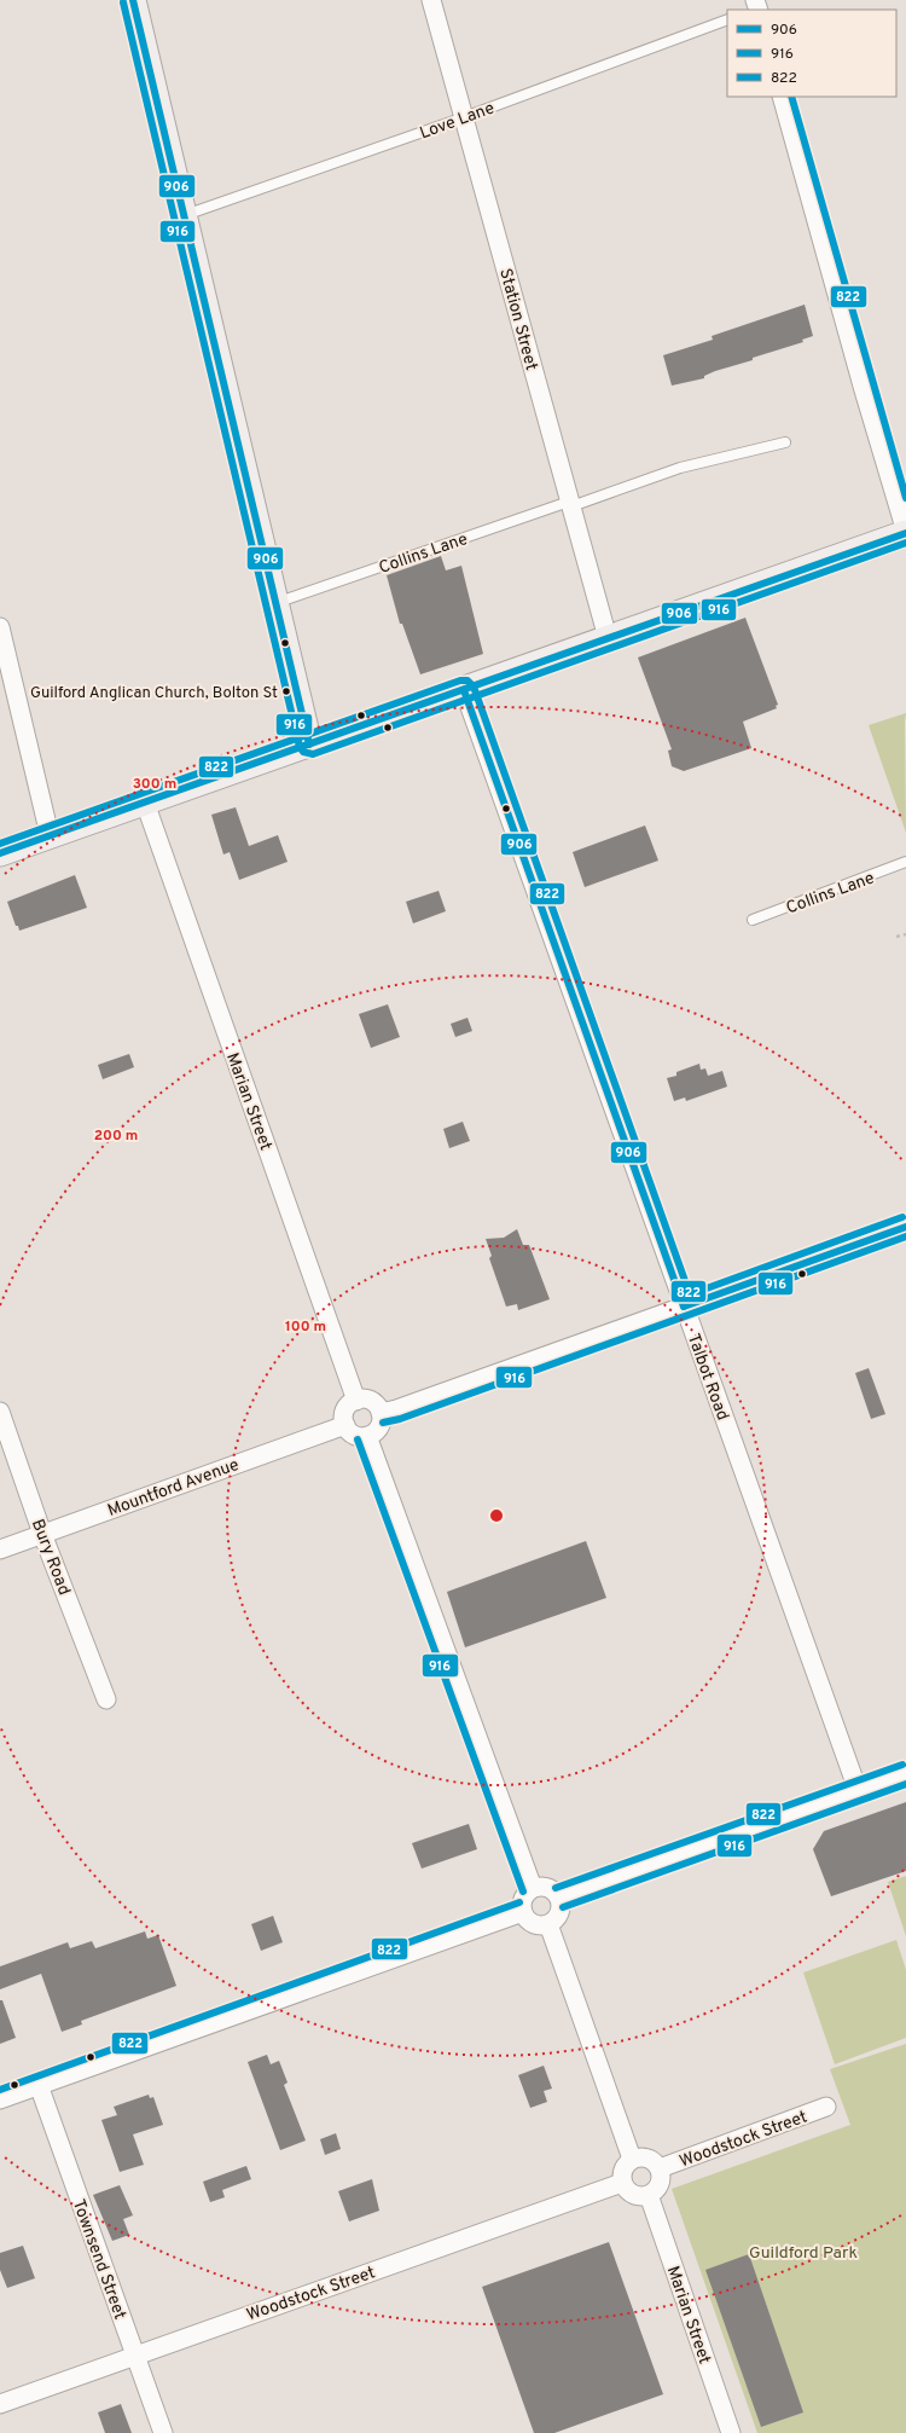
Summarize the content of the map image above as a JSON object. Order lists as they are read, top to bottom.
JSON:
{
  "streets": {
    "street": [
      "Station Street",
      "Marian Street",
      "Talbot Road",
      "Mountford Avenue",
      "Bury Road",
      "Woodstock Street",
      "Townsend Street"
    ],
    "lane": ["Love Lane", "Collins Lane"]
  },
  "crossings": [
    ["Love Lane", "Station Street"],
    ["Station Street", "Collins Lane"],
    ["Marian Street", "Mountford Avenue"],
    ["Marian Street", "Woodstock Street"],
    ["Mountford Avenue", "Bury Road"],
    ["Woodstock Street", "Townsend Street"]
  ],
  "parks": ["Guildford Park"],
  "places": ["Guilford Anglican Church, Bolton St"],
  "lines": ["transit line 906", "transit line 916", "transit line 822"],
  "legend": ["906", "916", "822"],
  "rings": ["300 m", "200 m", "100 m"]
}
